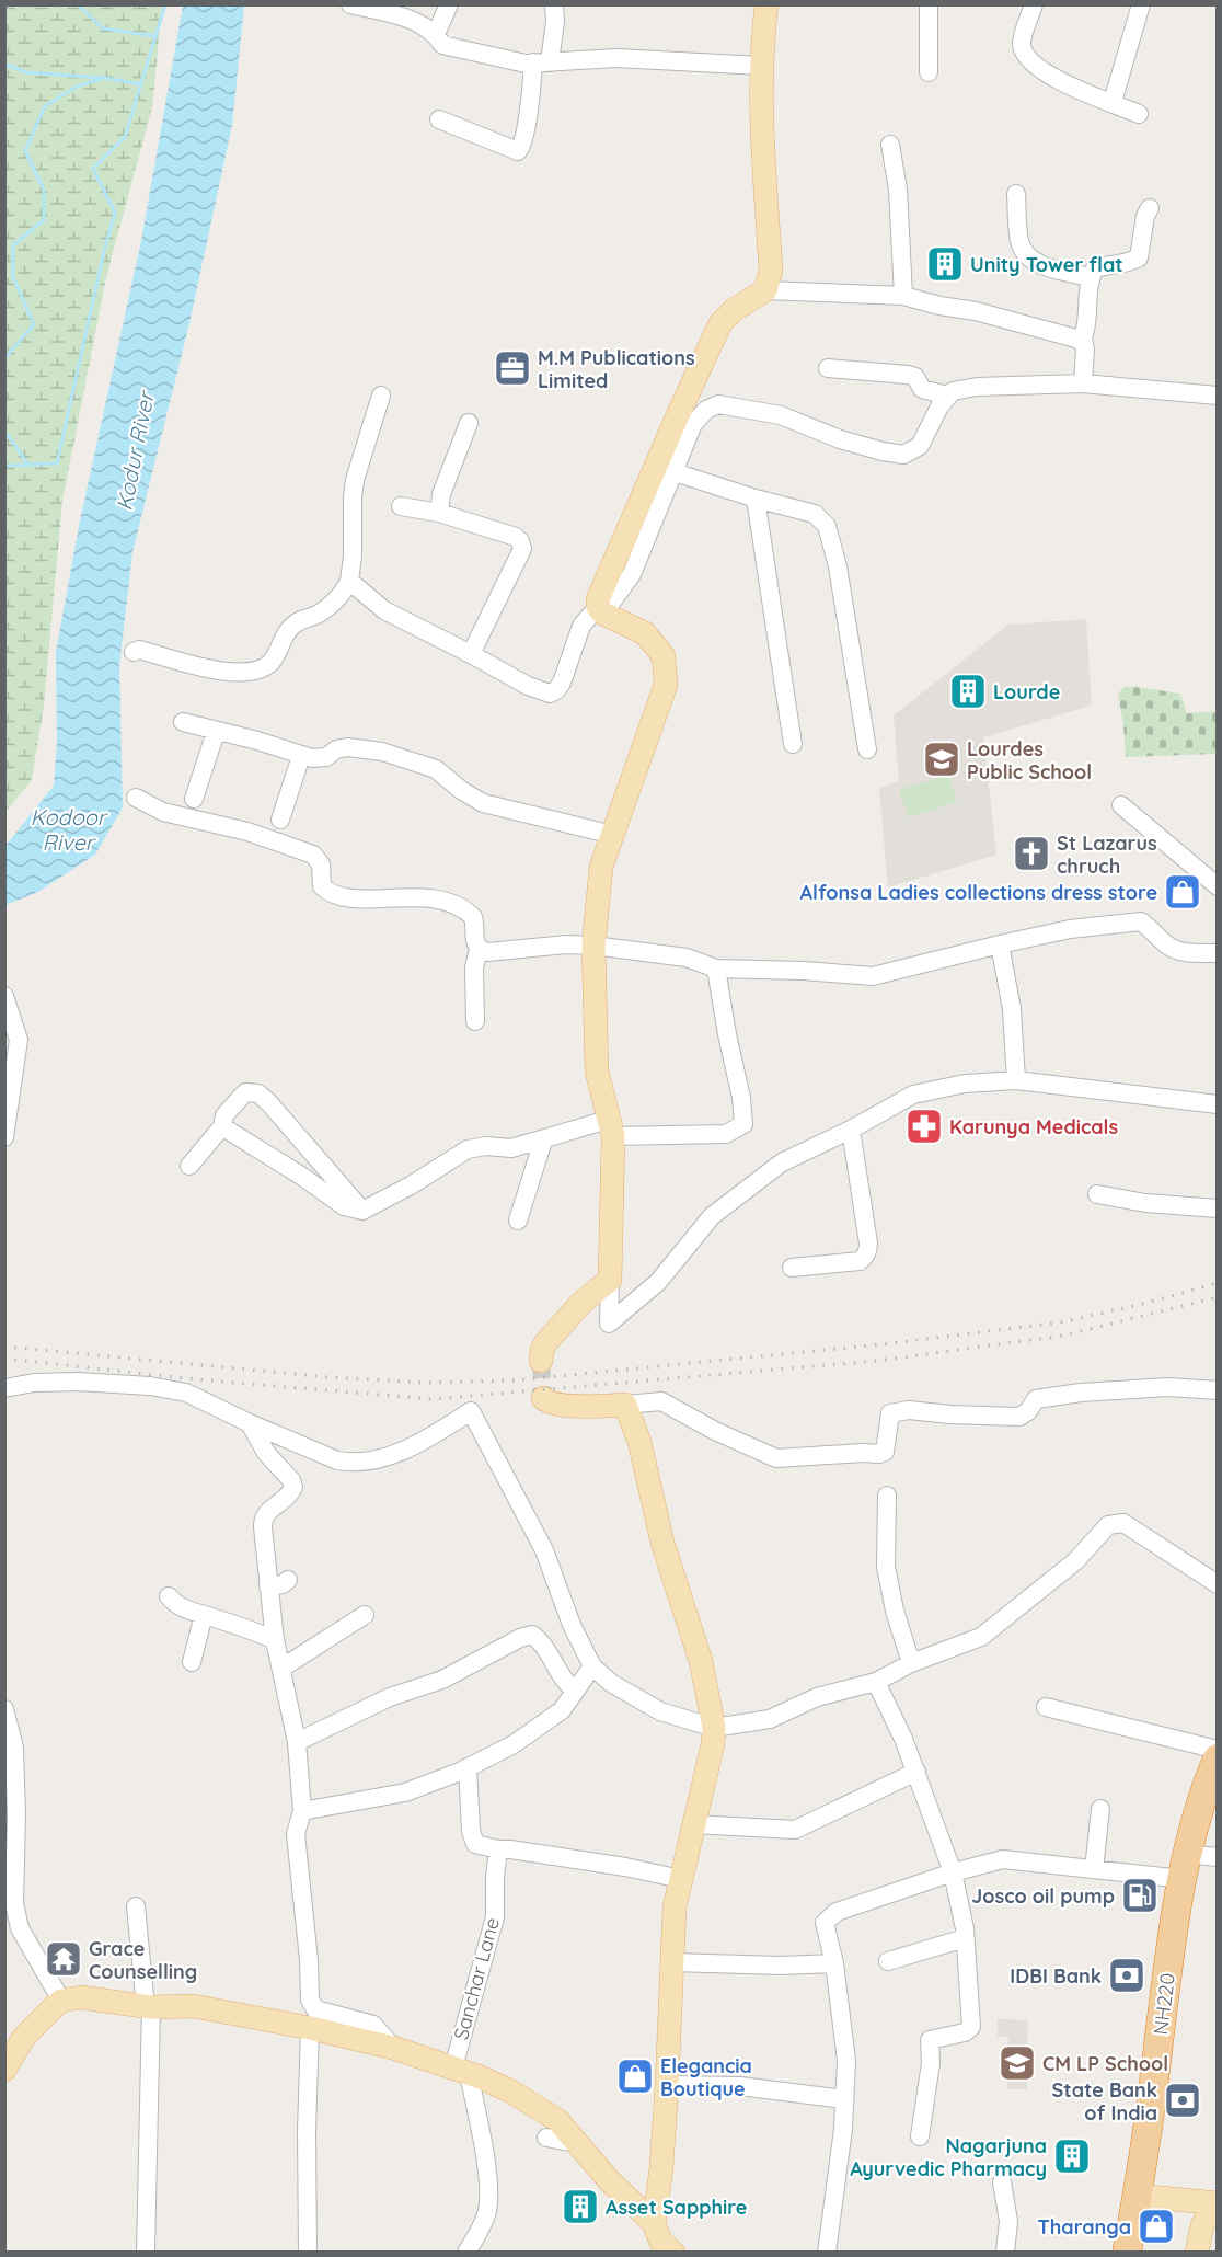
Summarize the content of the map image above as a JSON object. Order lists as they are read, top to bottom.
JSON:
{
  "streets": {
    "highway": ["NH220"],
    "street": ["Sanchar Lane"]
  },
  "water": ["Kodur River", "Kodoor River"],
  "places": {
    "building": [
      "Unity Tower flat",
      "Lourde",
      "Nagarjuna Ayurvedic Pharmacy",
      "Asset Sapphire"
    ],
    "office": ["M.M Publications Limited"],
    "school or university": ["Lourdes Public School", "CM LP School"],
    "church": ["St Lazarus chruch"],
    "shop": ["Alfonsa Ladies collections dress store", "Elegancia Boutique", "Tharanga"],
    "pharmacy": ["Karunya Medicals"],
    "fuel station": ["Josco oil pump"],
    "temple": ["Grace Counselling"],
    "bank": ["IDBI Bank", "State Bank of India"]
  }
}
